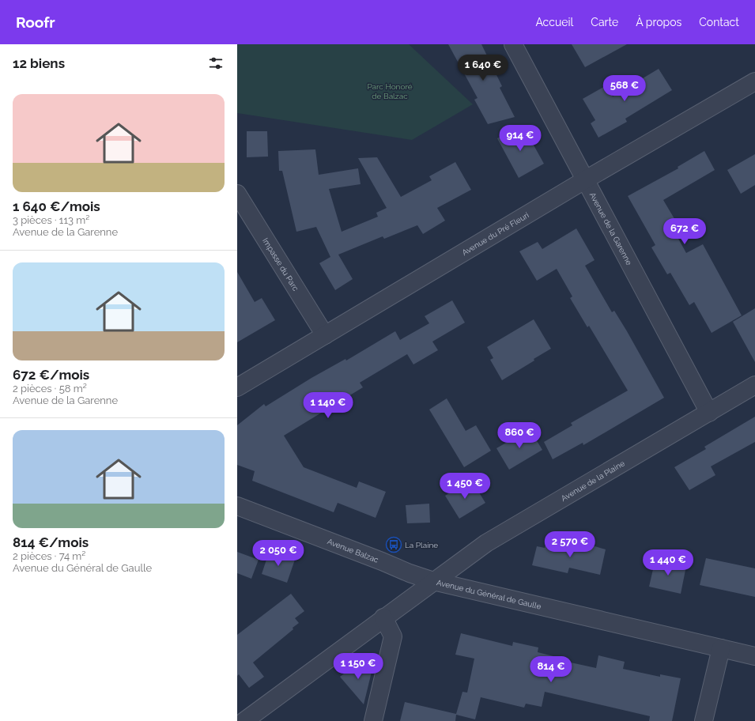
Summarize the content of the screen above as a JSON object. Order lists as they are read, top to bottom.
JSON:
{
  "streets": {
    "street": [
      "Avenue de la Garenne",
      "Avenue du Pré Fleuri",
      "Impasse du Parc",
      "Avenue de la Plaine",
      "Avenue Balzac",
      "Avenue du Général de Gaulle"
    ]
  },
  "crossings": [
    ["Avenue de la Garenne", "Avenue du Pré Fleuri"],
    ["Avenue de la Garenne", "Avenue de la Plaine"],
    ["Avenue du Pré Fleuri", "Impasse du Parc"],
    ["Avenue de la Plaine", "Avenue Balzac"],
    ["Avenue de la Plaine", "Avenue du Général de Gaulle"],
    ["Avenue Balzac", "Avenue du Général de Gaulle"]
  ],
  "parks": ["Parc Honoré de Balzac"],
  "places": {
    "bus stop": ["La Plaine"]
  },
  "page": {
    "header": "Roofr",
    "nav": [
      "Accueil",
      "Carte",
      "À propos",
      "Contact"
    ],
    "heading": "12 biens",
    "price": [
      "1 640 €",
      "568 €",
      "914 €",
      "672 €",
      "1 140 €",
      "860 €",
      "1 450 €",
      "2 570 €",
      "2 050 €",
      "1 440 €",
      "1 150 €",
      "814 €"
    ],
    "list": [
      {
        "name": "1 640 €/mois",
        "note": "3 pièces · 113 m² · Avenue de la Garenne"
      },
      {
        "name": "672 €/mois",
        "note": "2 pièces · 58 m² · Avenue de la Garenne"
      },
      {
        "name": "814 €/mois",
        "note": "2 pièces · 74 m² · Avenue du Général de Gaulle"
      }
    ]
  }
}
